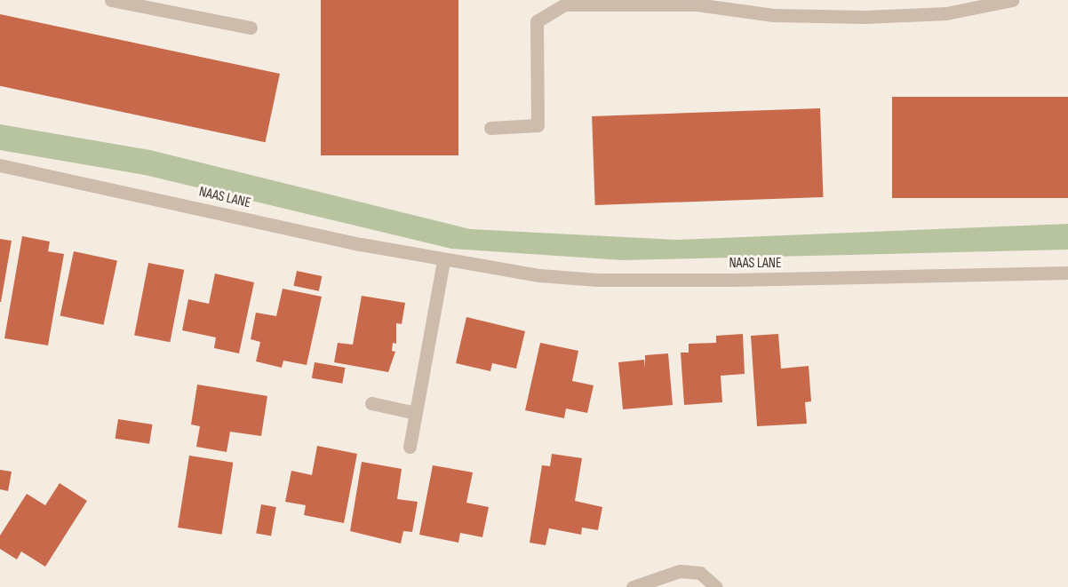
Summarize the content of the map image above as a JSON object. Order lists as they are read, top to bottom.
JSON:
{
  "streets": {
    "street": ["NAAS LANE"]
  }
}
